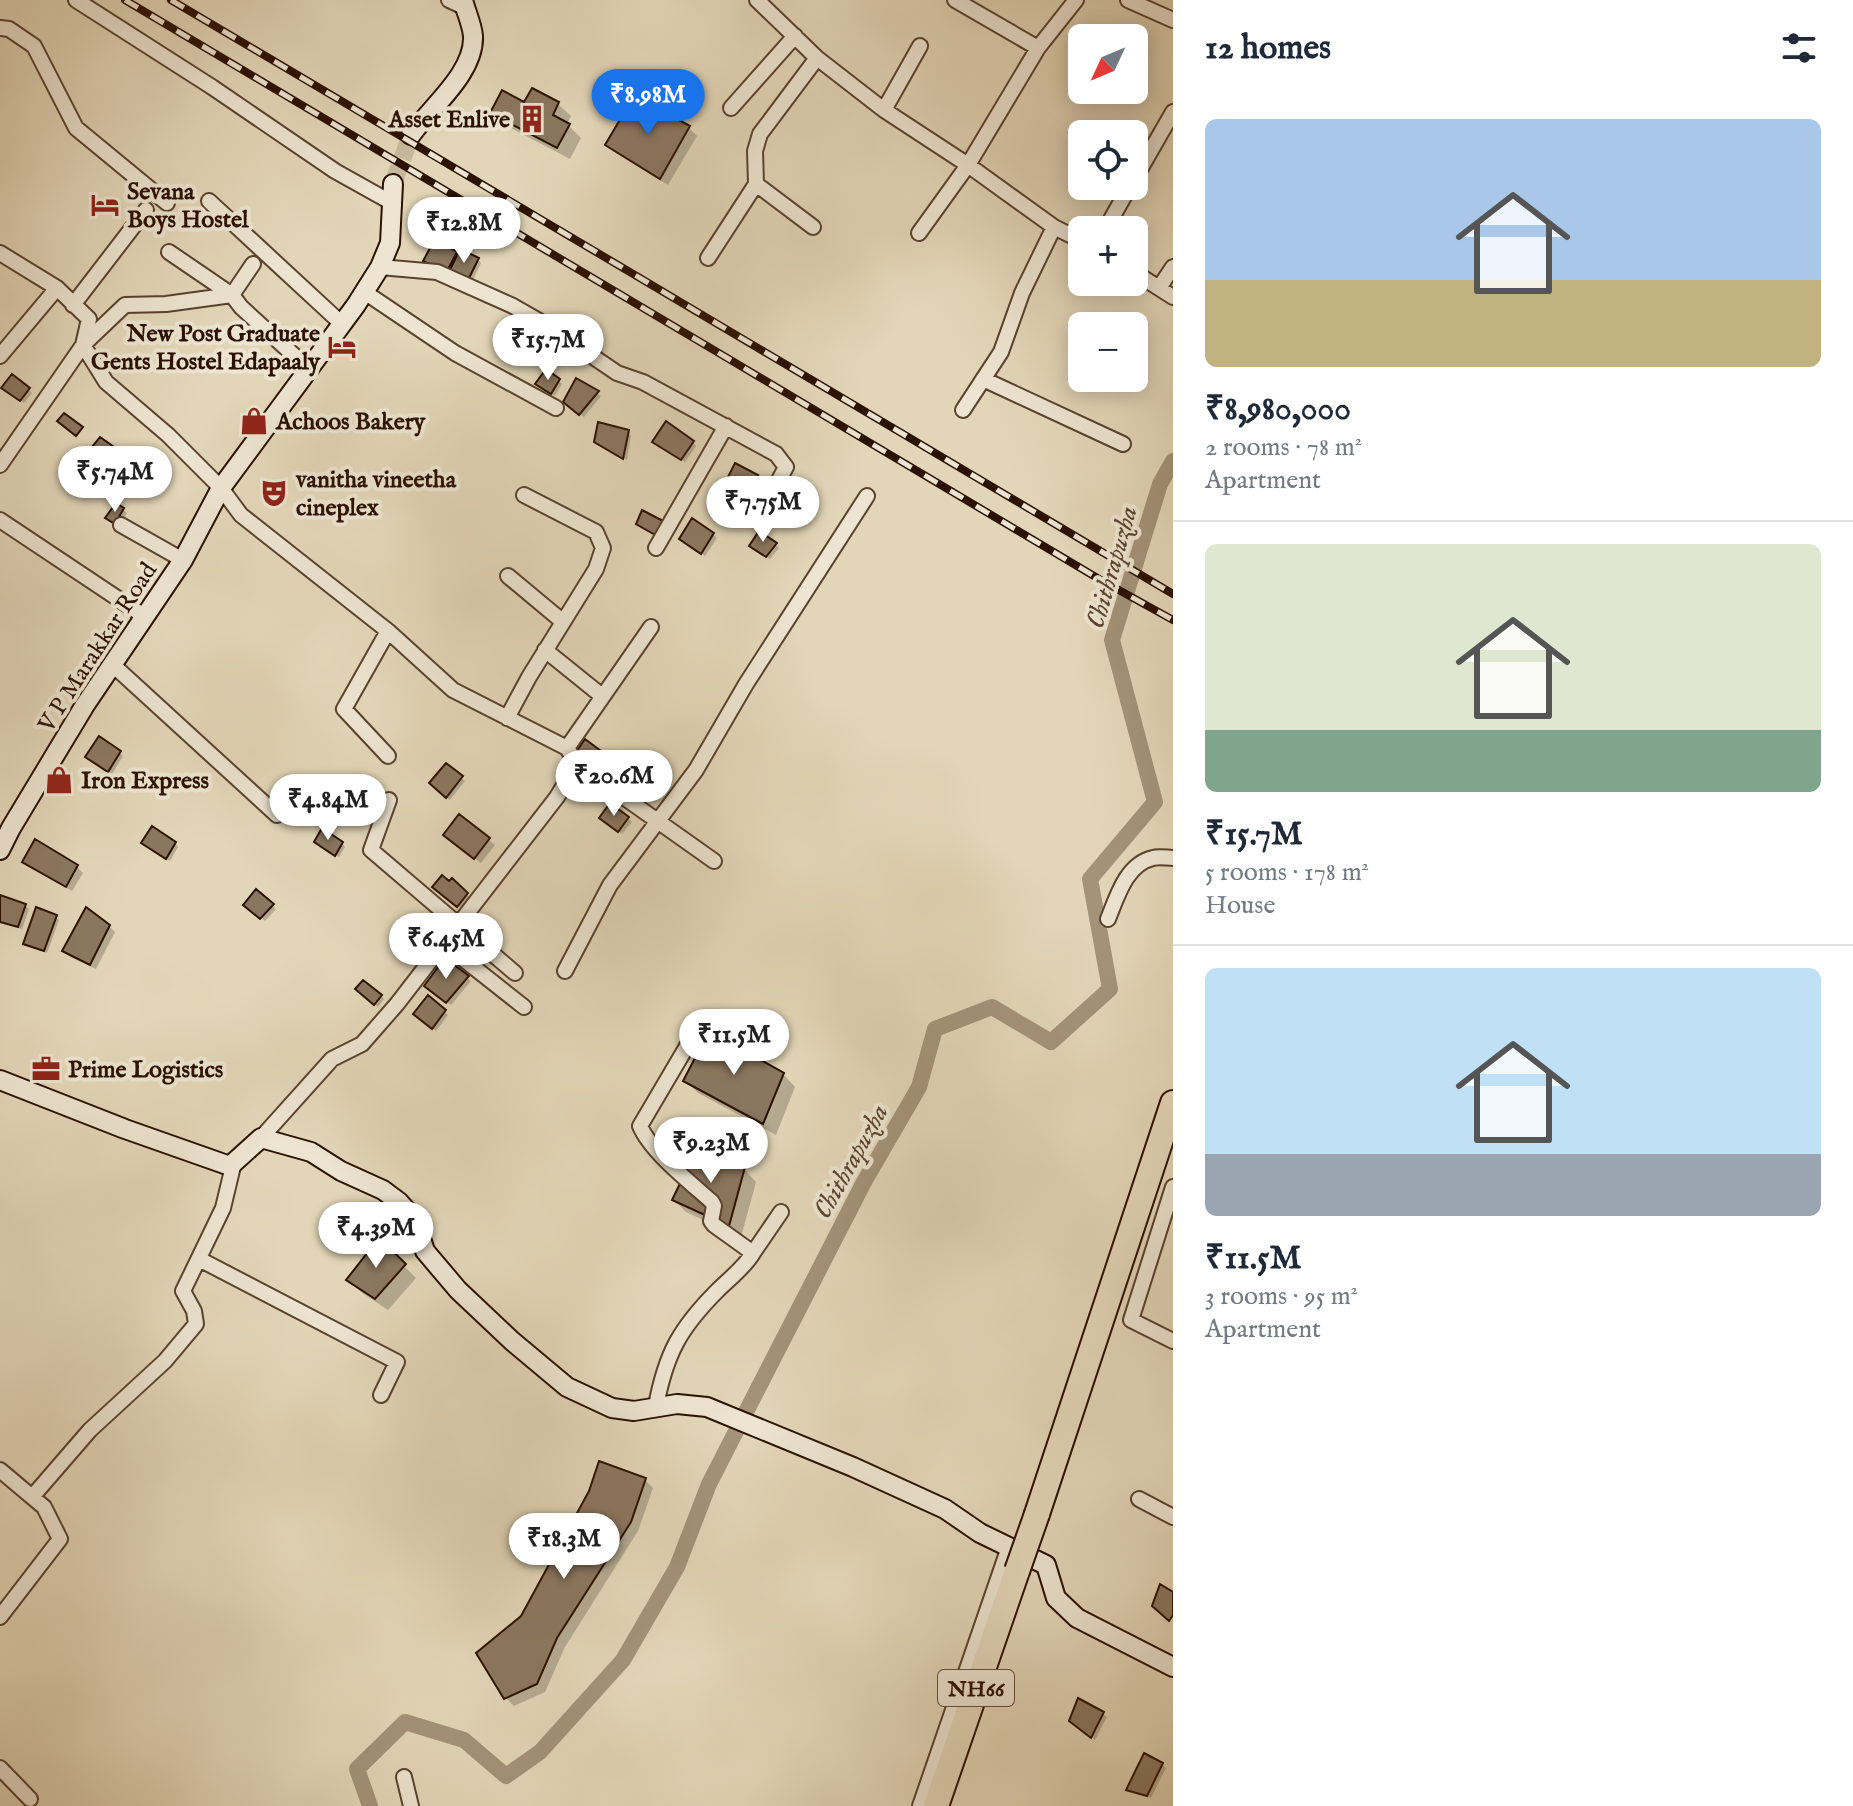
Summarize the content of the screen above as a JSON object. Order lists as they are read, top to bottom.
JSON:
{
  "streets": {
    "highway": ["NH66"],
    "street": ["V P Marakkar Road"]
  },
  "water": ["Chithrapuzha"],
  "places": {
    "building": ["Asset Enlive"],
    "hotel": ["Sevana Boys Hostel", "New Post Graduate Gents Hostel Edapaaly"],
    "shop": ["Achoos Bakery", "Iron Express"],
    "theatre": ["vanitha vineetha cineplex"],
    "office": ["Prime Logistics"]
  },
  "north": "bottom left",
  "page": {
    "heading": "12 homes",
    "map_buttons": ["+", "−"],
    "price": [
      "₹8.98M",
      "₹12.8M",
      "₹15.7M",
      "₹5.74M",
      "₹7.75M",
      "₹20.6M",
      "₹4.84M",
      "₹6.45M",
      "₹11.5M",
      "₹9.23M",
      "₹4.39M",
      "₹18.3M"
    ],
    "list": [
      {
        "name": "₹8,980,000",
        "note": "2 rooms · 78 m² · Apartment"
      },
      {
        "name": "₹15.7M",
        "note": "5 rooms · 178 m² · House"
      },
      {
        "name": "₹11.5M",
        "note": "3 rooms · 95 m² · Apartment"
      }
    ]
  }
}
